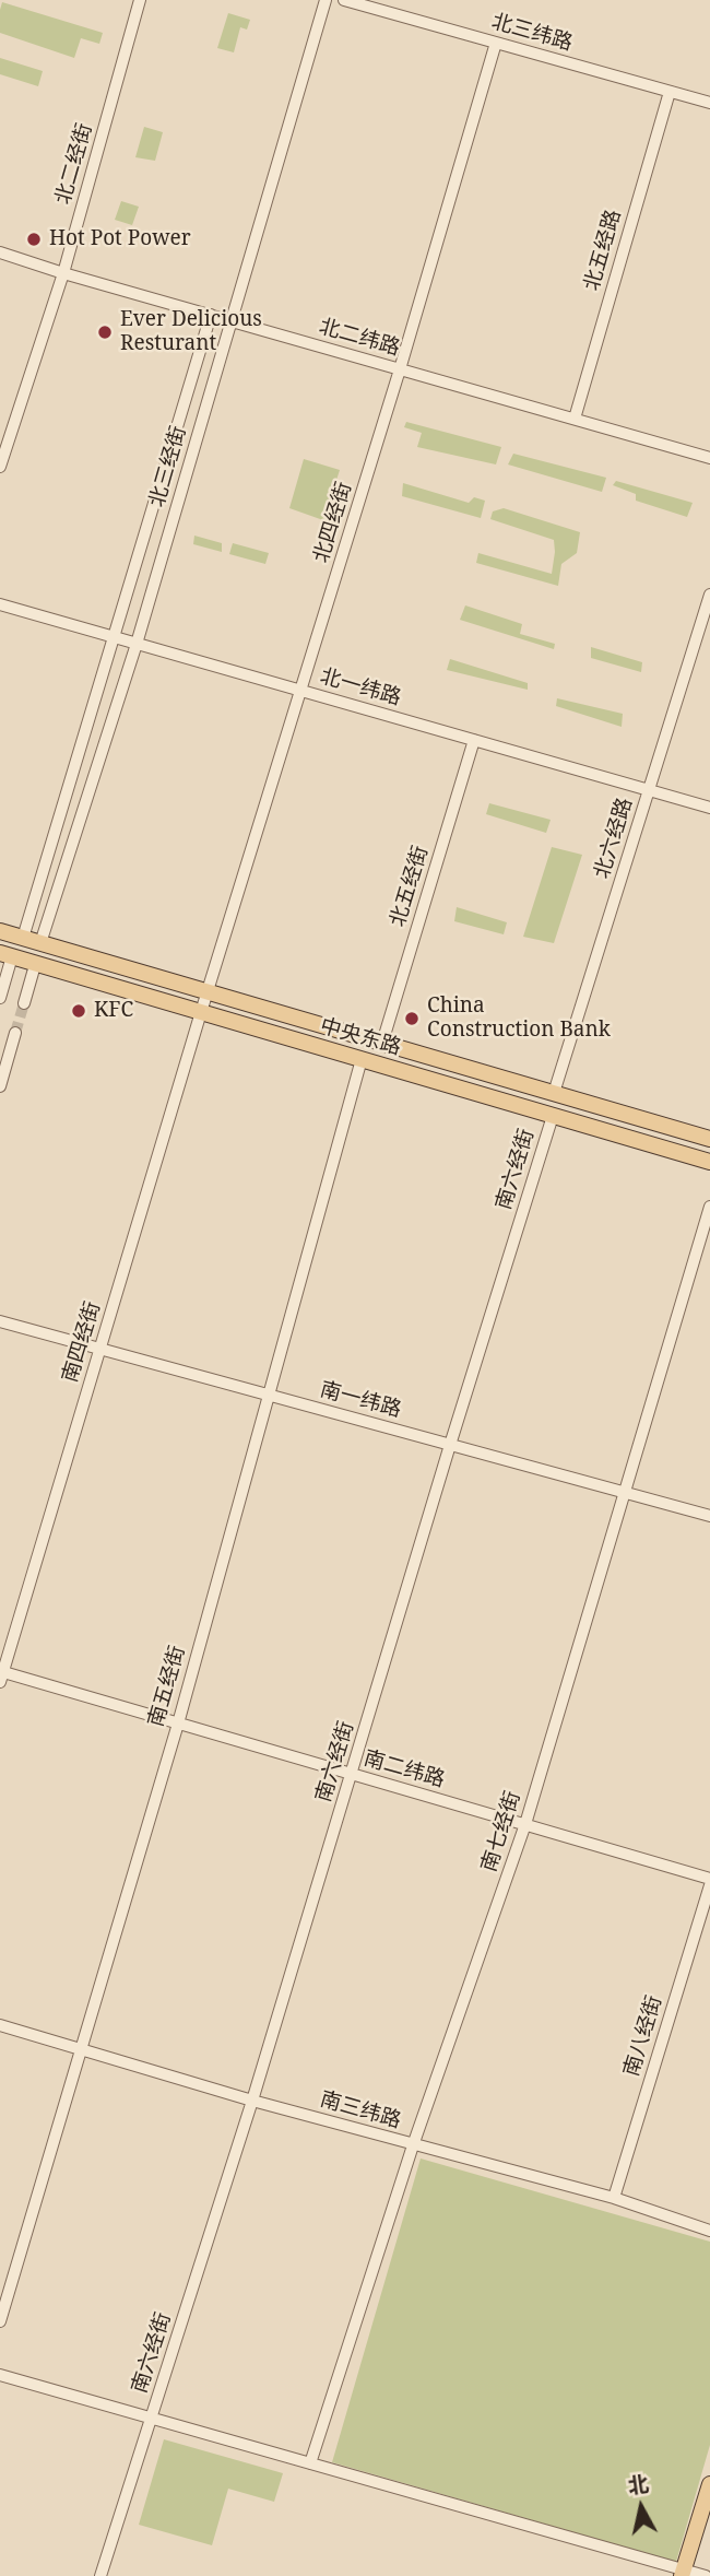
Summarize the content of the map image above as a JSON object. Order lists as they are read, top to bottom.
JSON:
{
  "streets": {
    "main road": ["中央东路"],
    "street": [
      "北三纬路",
      "北二经街",
      "北五经路",
      "北二纬路",
      "北三经街",
      "北四经街",
      "北一纬路",
      "北六经路",
      "北五经街",
      "南六经街",
      "南四经街",
      "南一纬路",
      "南五经街",
      "南二纬路",
      "南七经街",
      "南八经街",
      "南三纬路"
    ]
  },
  "crossings": [
    ["北三纬路", "北五经路"],
    ["北三纬路", "北四经街"],
    ["北二经街", "北二纬路"],
    ["北五经路", "北二纬路"],
    ["北二纬路", "北三经街"],
    ["北二纬路", "北四经街"],
    ["北三经街", "北一纬路"],
    ["北三经街", "中央东路"],
    ["北四经街", "北一纬路"],
    ["北四经街", "中央东路"],
    ["北四经街", "南四经街"],
    ["北一纬路", "北六经路"],
    ["北一纬路", "北五经街"],
    ["北六经路", "中央东路"],
    ["北五经街", "中央东路"],
    ["中央东路", "南六经街"],
    ["中央东路", "南四经街"],
    ["中央东路", "南五经街"],
    ["南六经街", "南一纬路"],
    ["南六经街", "南二纬路"],
    ["南六经街", "南三纬路"],
    ["南四经街", "南一纬路"],
    ["南四经街", "南二纬路"],
    ["南一纬路", "南五经街"],
    ["南一纬路", "南七经街"],
    ["南五经街", "南二纬路"],
    ["南五经街", "南三纬路"],
    ["南二纬路", "南七经街"],
    ["南七经街", "南三纬路"],
    ["南八经街", "南三纬路"]
  ],
  "places": [
    "Hot Pot Power",
    "Ever Delicious Resturant",
    "KFC",
    "China Construction Bank"
  ],
  "north": "top"
}
